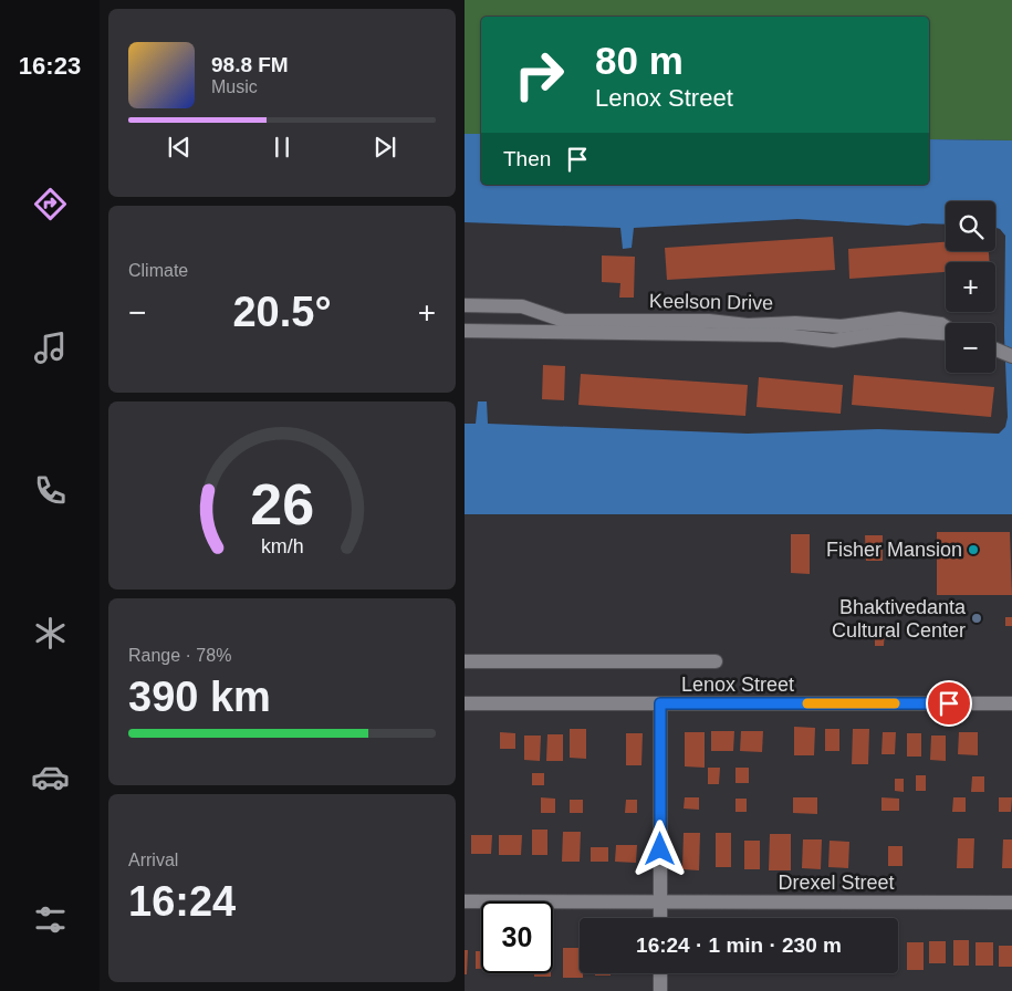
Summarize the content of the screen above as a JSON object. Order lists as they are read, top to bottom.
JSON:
{
  "streets": {
    "street": ["Keelson Drive", "Lenox Street", "Drexel Street"]
  },
  "places": ["Fisher Mansion", "Bhaktivedanta Cultural Center"],
  "page": {
    "tabs": "16:23",
    "turn": ["80 m", "Lenox Street"],
    "song": ["98.8 FM", "Music"],
    "then": "Then",
    "map_buttons": ["+", "−"],
    "tile": [
      "Climate",
      ["Range · 78%", "390 km"],
      ["Arrival", "16:24"]
    ],
    "heat": ["−", "20.5°", "+"],
    "limit": "30",
    "trip": "16:24 · 1 min · 230 m",
    "gauge": ["26", "km/h"]
  }
}
